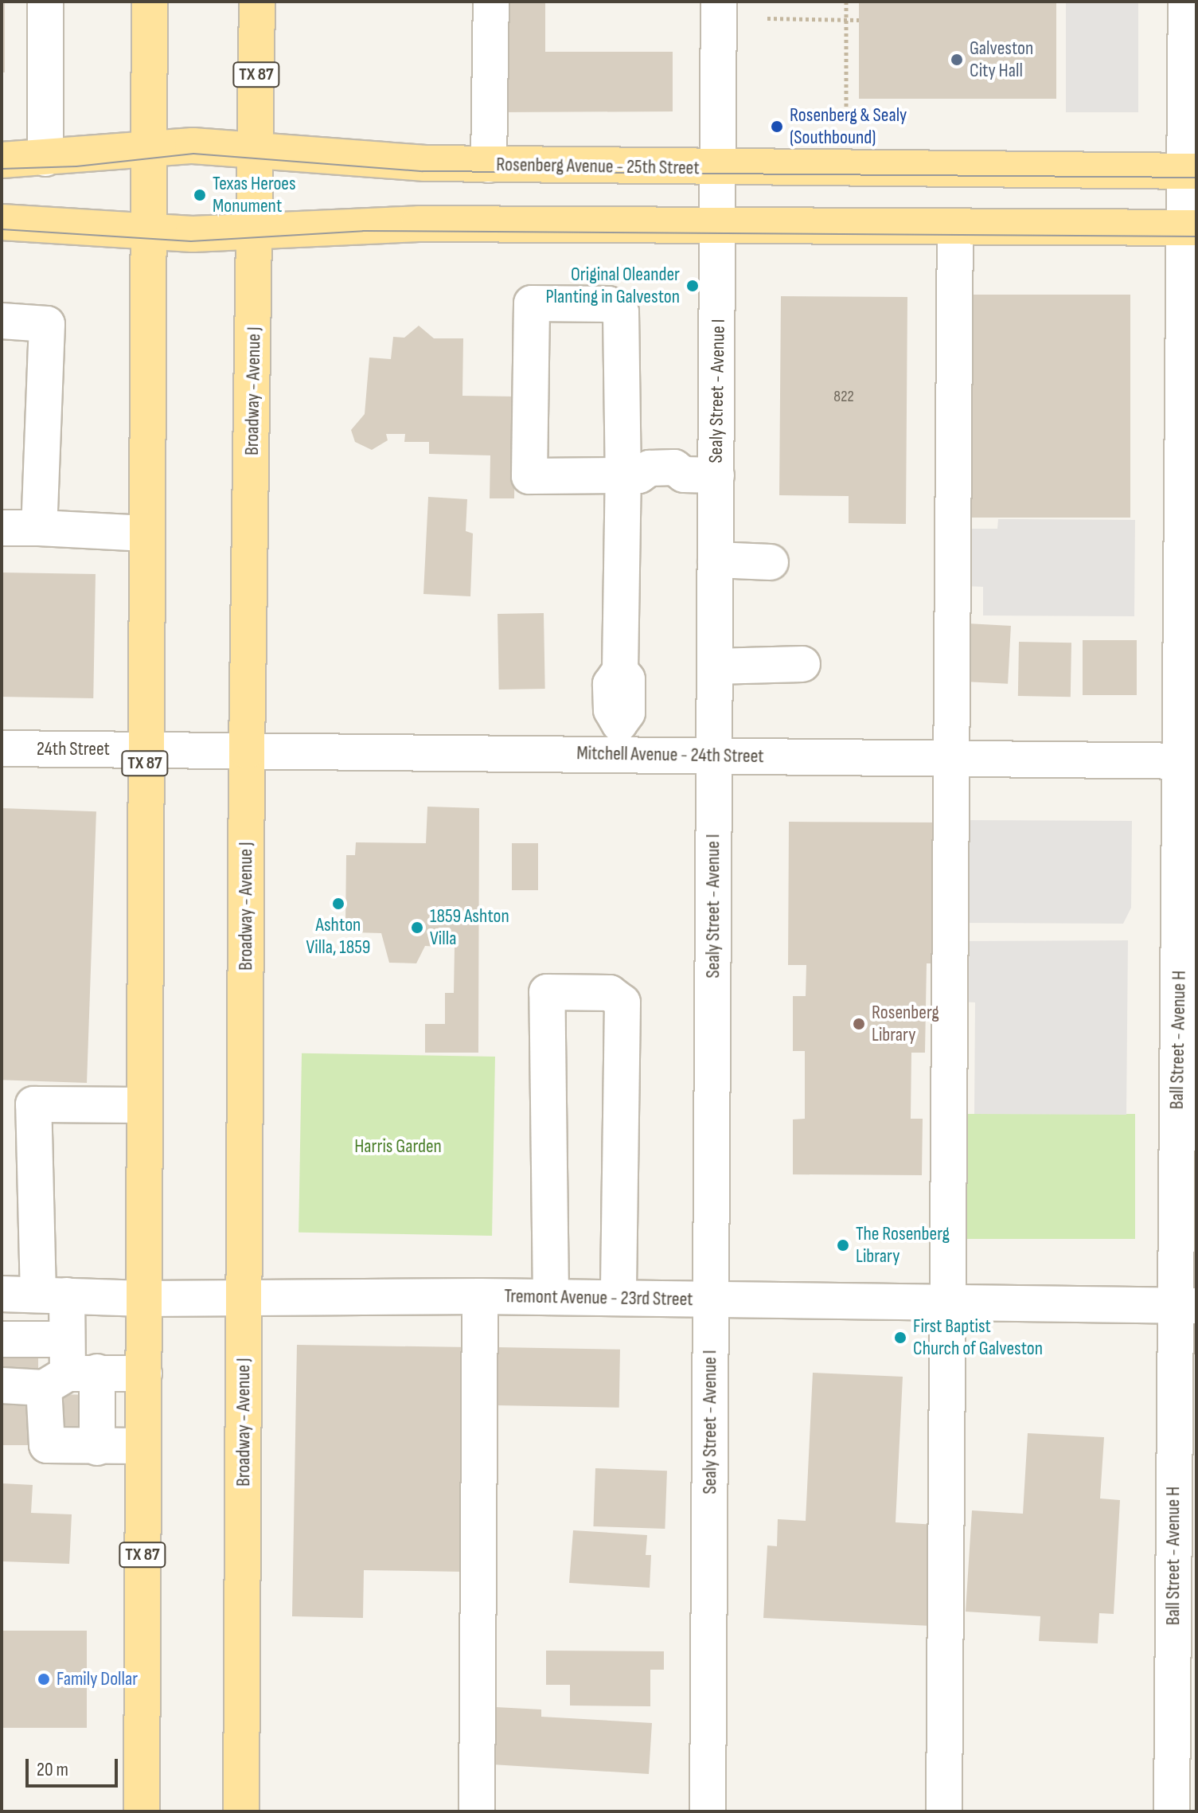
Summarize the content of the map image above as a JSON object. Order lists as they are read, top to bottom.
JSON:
{
  "streets": {
    "main road": ["TX 87", "Rosenberg Avenue - 25th Street", "Broadway - Avenue J"],
    "street": [
      "Sealy Street - Avenue I",
      "24th Street",
      "Mitchell Avenue - 24th Street",
      "Ball Street - Avenue H",
      "Tremont Avenue - 23rd Street"
    ]
  },
  "crossings": [
    ["TX 87", "Rosenberg Avenue - 25th Street"],
    ["TX 87", "24th Street"],
    ["TX 87", "Mitchell Avenue - 24th Street"],
    ["TX 87", "Tremont Avenue - 23rd Street"],
    ["Rosenberg Avenue - 25th Street", "Broadway - Avenue J"],
    ["Rosenberg Avenue - 25th Street", "Sealy Street - Avenue I"],
    ["Rosenberg Avenue - 25th Street", "Ball Street - Avenue H"],
    ["Broadway - Avenue J", "Mitchell Avenue - 24th Street"],
    ["Broadway - Avenue J", "Tremont Avenue - 23rd Street"],
    ["Sealy Street - Avenue I", "Mitchell Avenue - 24th Street"],
    ["Sealy Street - Avenue I", "Tremont Avenue - 23rd Street"],
    ["24th Street", "Mitchell Avenue - 24th Street"],
    ["Mitchell Avenue - 24th Street", "Ball Street - Avenue H"],
    ["Ball Street - Avenue H", "Tremont Avenue - 23rd Street"]
  ],
  "parks": ["Harris Garden"],
  "places": [
    "Galveston City Hall",
    "Rosenberg & Sealy (Southbound)",
    "Texas Heroes Monument",
    "Original Oleander Planting in Galveston",
    "Ashton Villa, 1859",
    "1859 Ashton Villa",
    "Rosenberg Library",
    "The Rosenberg Library",
    "First Baptist Church of Galveston",
    "Family Dollar"
  ],
  "house_numbers": ["822"],
  "scale_bar": "20 m"
}
